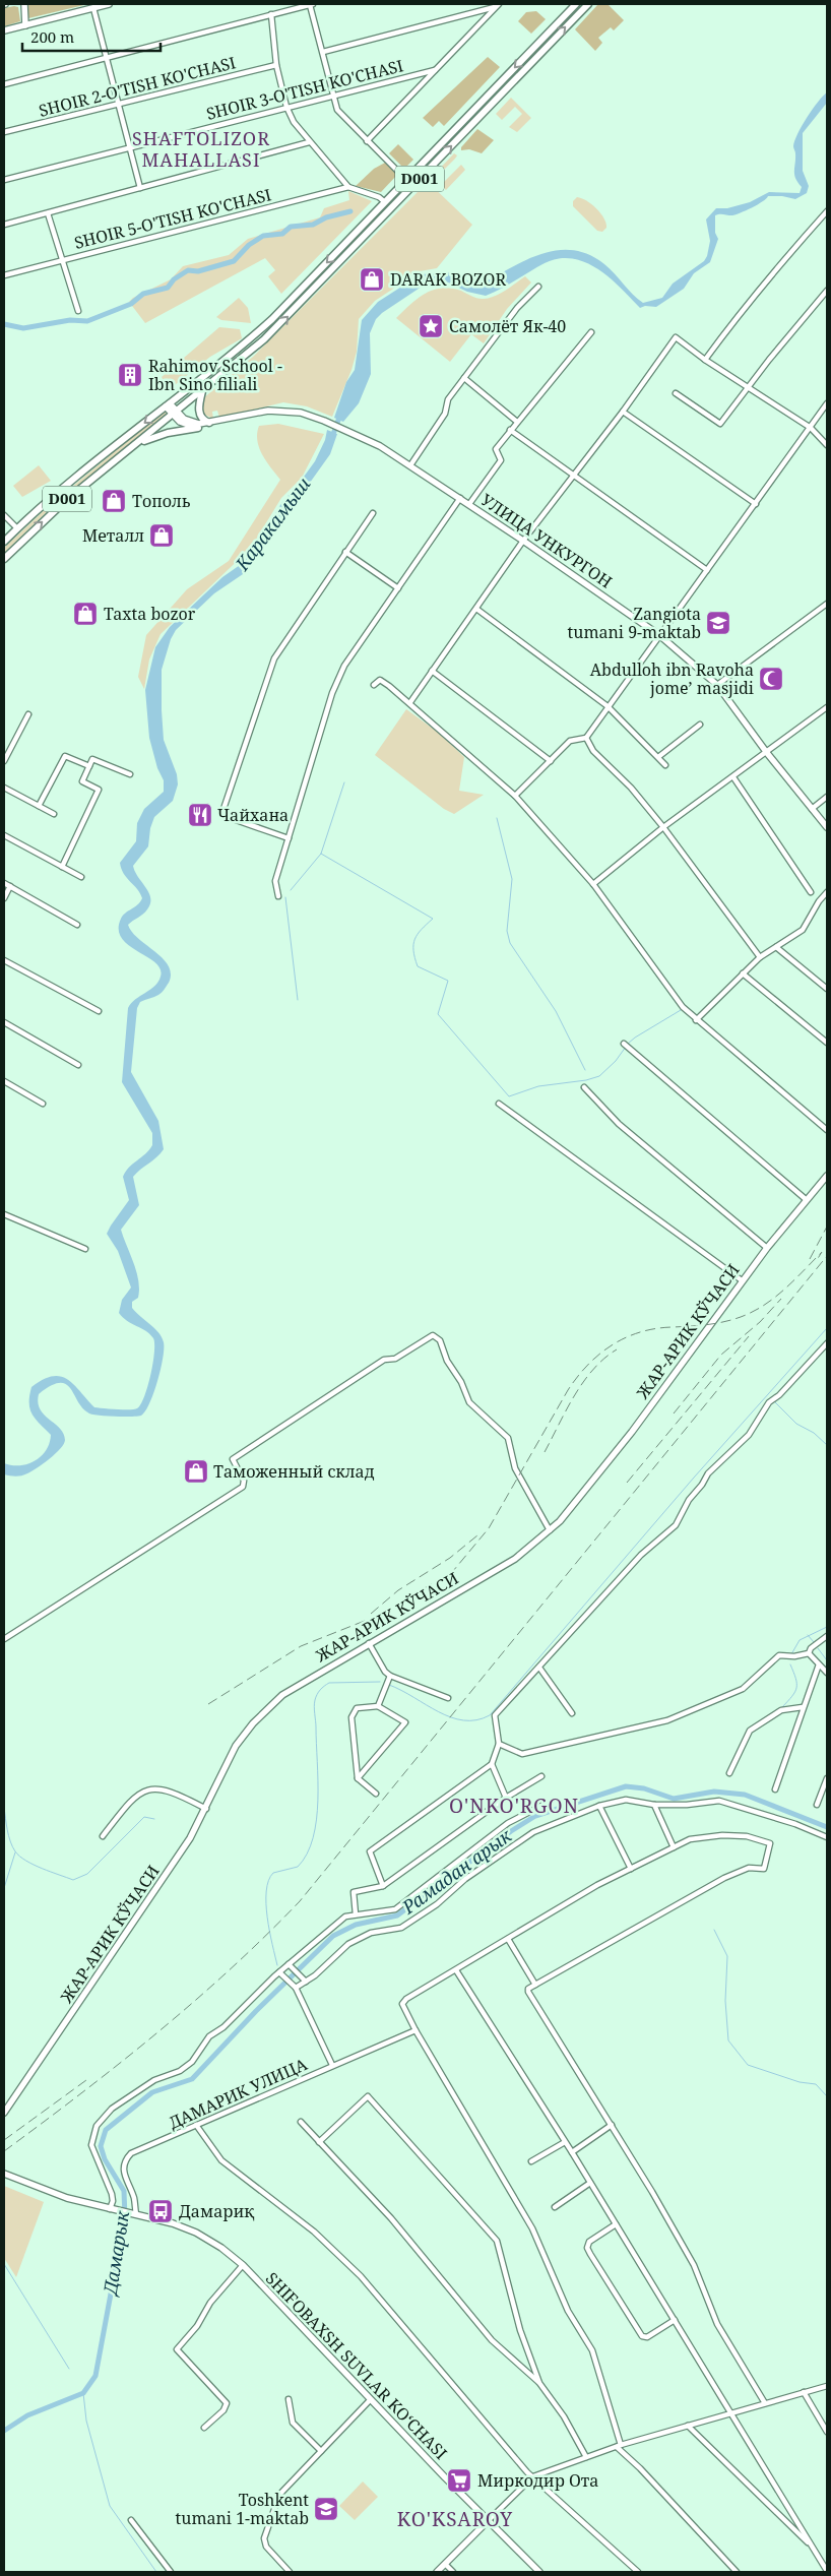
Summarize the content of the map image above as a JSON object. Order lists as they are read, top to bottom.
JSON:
{
  "streets": {
    "highway": ["D001"],
    "main road": ["УЛИЦА УНКУРГОН", "ЖАР-АРИК КЎЧАСИ", "SHIFOBAXSH SUVLAR KO‘CHASI"],
    "street": [
      "SHOIR 2-O'TISH KO'CHASI",
      "SHOIR 3-O'TISH KO'CHASI",
      "SHOIR 5-O'TISH KO'CHASI",
      "ДАМАРИК УЛИЦА"
    ]
  },
  "crossings": [
    ["ДАМАРИК УЛИЦА", "SHIFOBAXSH SUVLAR KO‘CHASI"]
  ],
  "districts": ["SHAFTOLIZOR MAHALLASI", "O'NKO'RGON", "KO'KSAROY"],
  "water": ["Каракамыш", "Рамадан арык", "Дамарык"],
  "places": {
    "shop": [
      "DARAK BOZOR",
      "Тополь",
      "Металл",
      "Taxta bozor",
      "Таможенный склад"
    ],
    "place": ["Самолёт Як-40"],
    "building": ["Rahimov School - Ibn Sino filiali"],
    "school or university": ["Zangiota tumani 9-maktab", "Toshkent tumani 1-maktab"],
    "mosque": ["Abdulloh ibn Ravoha jome’ masjidi"],
    "restaurant": ["Чайхана"],
    "bus stop": ["Дамариқ"],
    "supermarket": ["Миркодир Ота"]
  },
  "scale_bar": "200 m"
}
